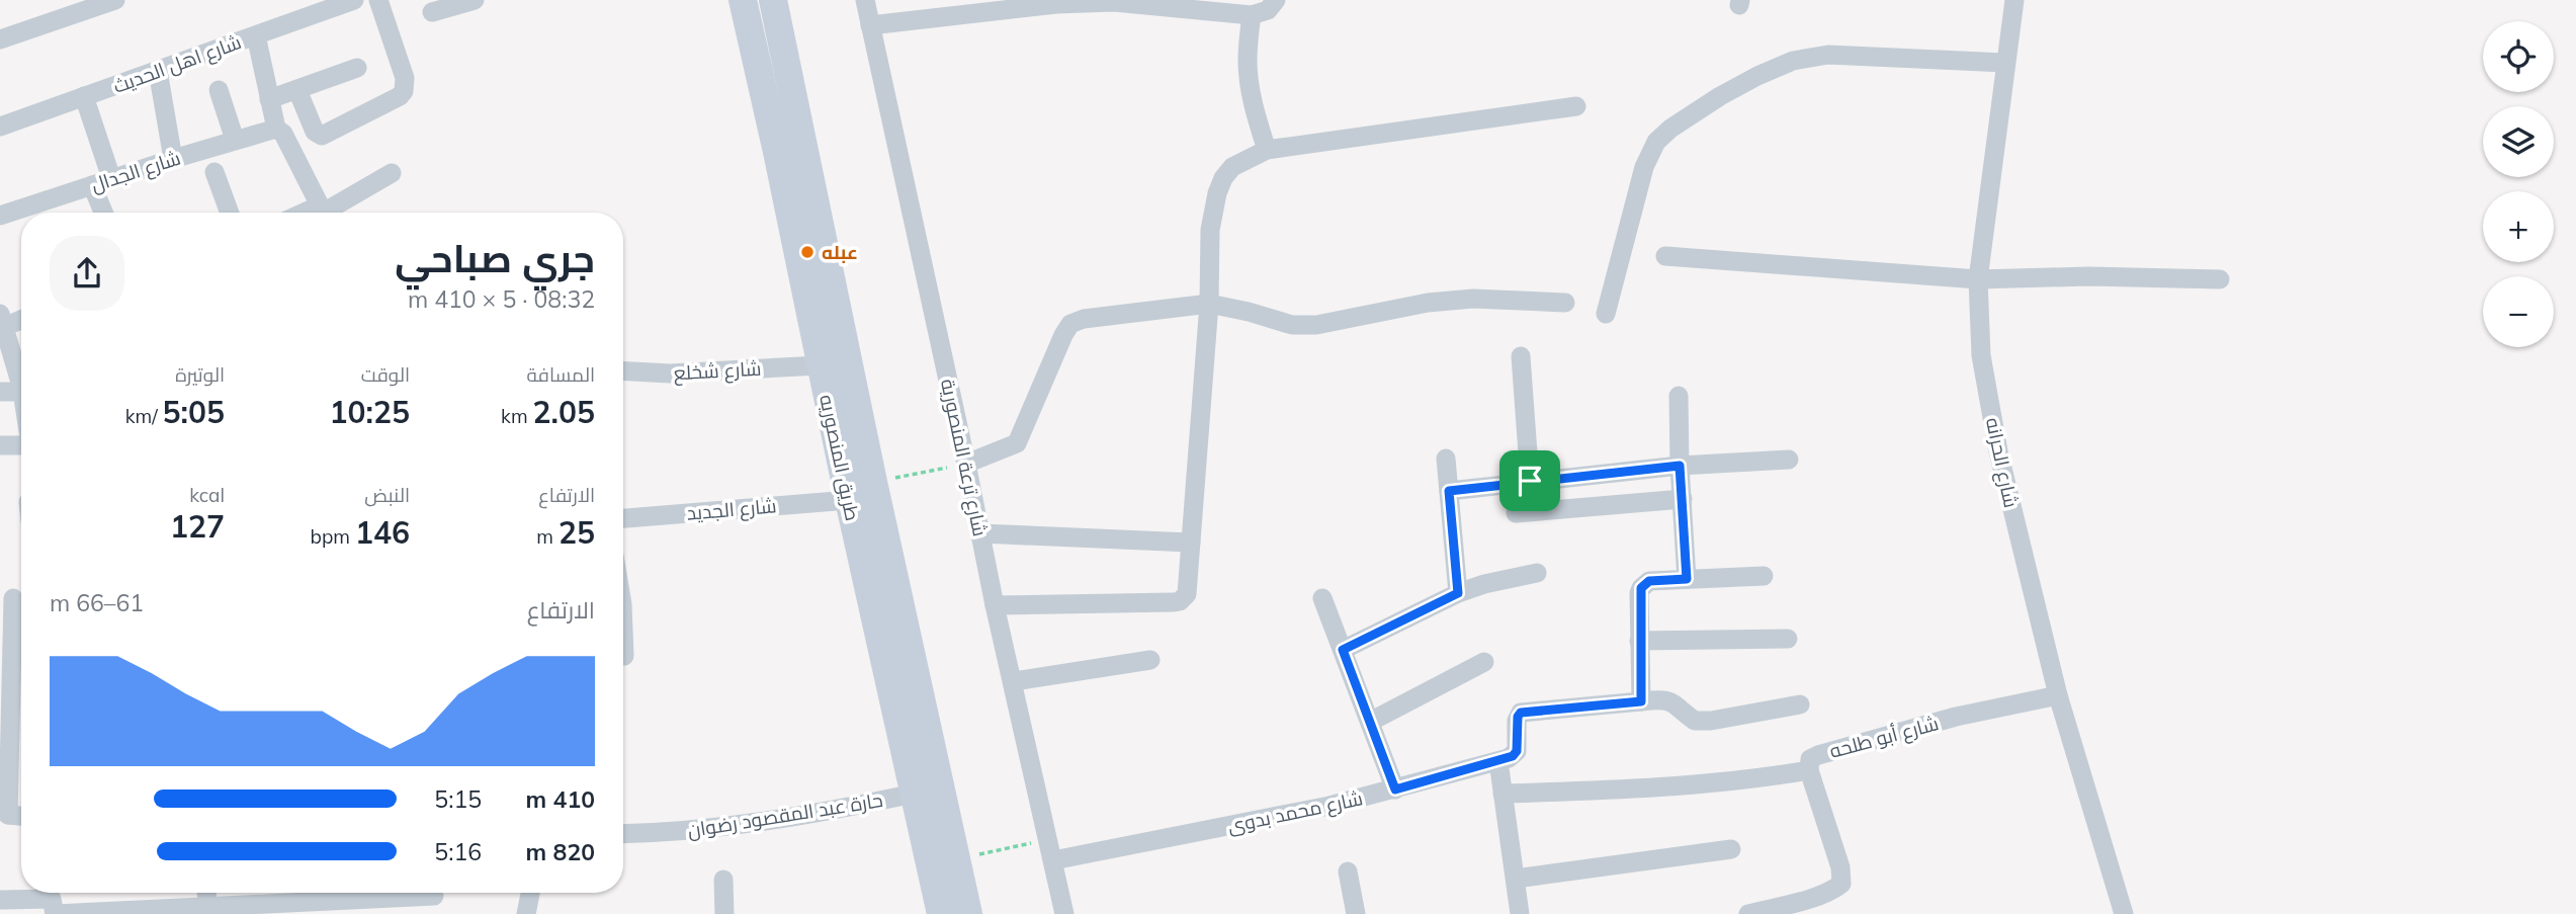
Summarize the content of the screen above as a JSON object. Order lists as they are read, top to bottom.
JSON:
{
  "streets": {
    "main road": ["طريق المنصوريه"],
    "street": [
      "شارع اهل الحديث",
      "شارع الجدال",
      "شارع شخلع",
      "شارع ترعة المنصورية",
      "شارع الحرانه",
      "شارع الجديد",
      "شارع أبو طلحه",
      "شارع محمد بدوى",
      "حارة عبد المقصود رضوان"
    ]
  },
  "crossings": [
    ["شارع شخلع", "طريق المنصوريه"],
    ["طريق المنصوريه", "شارع الجديد"],
    ["طريق المنصوريه", "حارة عبد المقصود رضوان"],
    ["شارع ترعة المنصورية", "شارع محمد بدوى"],
    ["شارع الحرانه", "شارع أبو طلحه"]
  ],
  "places": ["عبله"],
  "page": {
    "map_buttons": ["+", "−"],
    "heading": ["جري صباحي", "08:32 · 5 × 410 m"],
    "stats": [
      ["المسافة", "2.05 km"],
      ["الوقت", "10:25"],
      ["الوتيرة", "5:05 /km"],
      ["الارتفاع", "25 m"],
      ["النبض", "146 bpm"],
      ["kcal", "127"]
    ],
    "chart": ["الارتفاع", "61–66 m"],
    "list": [
      {
        "name": "410 m",
        "note": "5:15"
      },
      {
        "name": "820 m",
        "note": "5:16"
      }
    ]
  }
}
